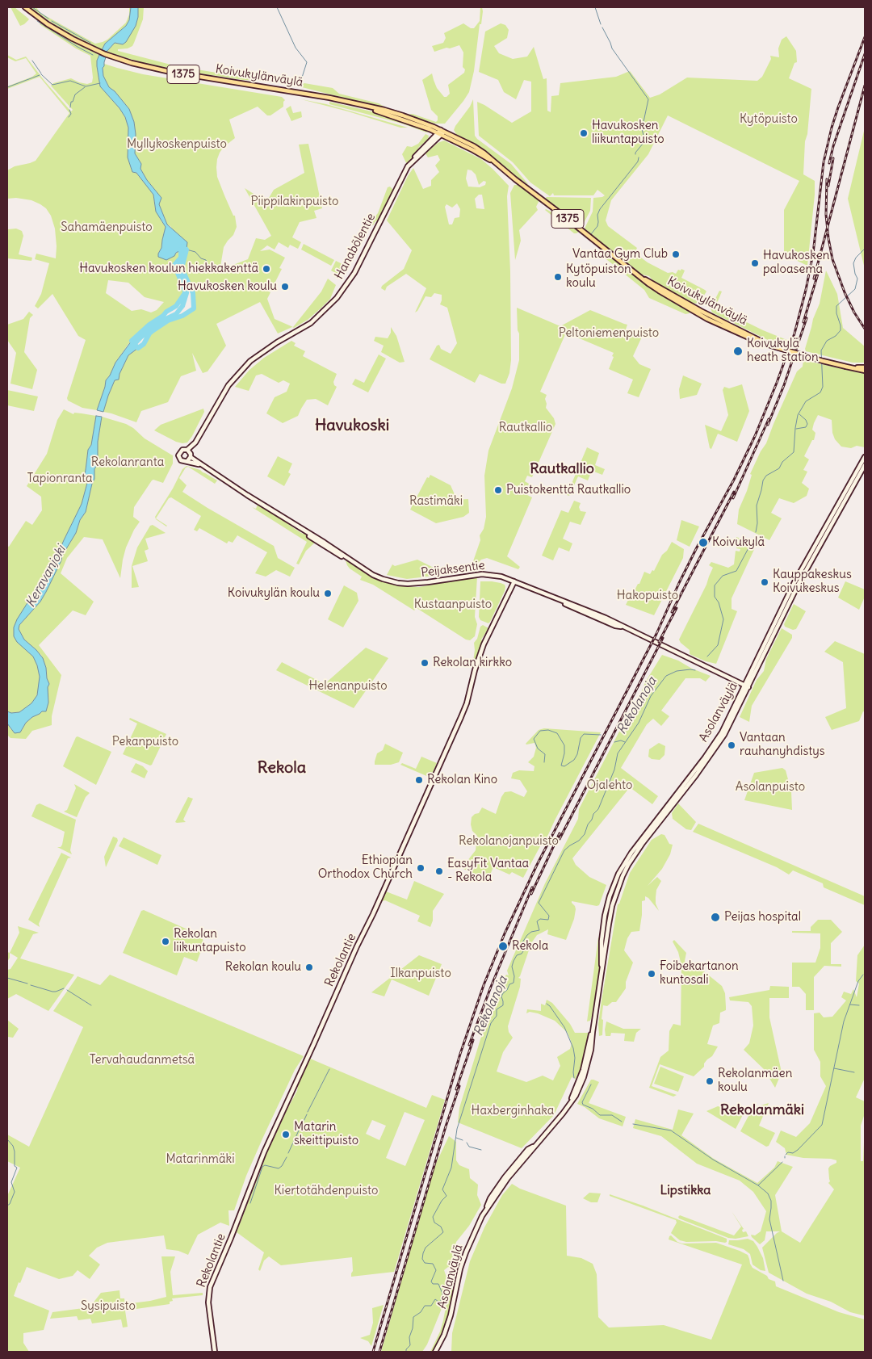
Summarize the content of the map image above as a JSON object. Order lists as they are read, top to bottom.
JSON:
{
  "streets": {
    "main road": [
      "1375",
      "Koivukylänväylä",
      "Hanabölentie",
      "Peijaksentie",
      "Asolanväylä",
      "Rekolantie"
    ]
  },
  "crossings": [
    ["Koivukylänväylä", "Hanabölentie"],
    ["Hanabölentie", "Peijaksentie"],
    ["Peijaksentie", "Asolanväylä"],
    ["Peijaksentie", "Rekolantie"]
  ],
  "districts": [
    "Havukoski",
    "Rautkallio",
    "Rekola",
    "Rekolanmäki",
    "Lipstikka"
  ],
  "water": ["Keravanjoki", "Rekolanoja"],
  "parks": [
    "Kytöpuisto",
    "Myllykoskenpuisto",
    "Piippilakinpuisto",
    "Sahamäenpuisto",
    "Peltoniemenpuisto",
    "Rautkallio",
    "Rekolanranta",
    "Tapionranta",
    "Rastimäki",
    "Hakopuisto",
    "Kustaanpuisto",
    "Helenanpuisto",
    "Pekanpuisto",
    "Ojalehto",
    "Asolanpuisto",
    "Rekolanojanpuisto",
    "Ilkanpuisto",
    "Tervahaudanmetsä",
    "Haxberginhaka",
    "Matarinmäki",
    "Kiertotähdenpuisto",
    "Sysipuisto"
  ],
  "places": [
    "Havukosken liikuntapuisto",
    "Vantaa Gym Club",
    "Havukosken paloasema",
    "Havukosken koulun hiekkakenttä",
    "Kytöpuiston koulu",
    "Havukosken koulu",
    "Koivukylä heath station",
    "Puistokenttä Rautkallio",
    "Koivukylä",
    "Kauppakeskus Koivukeskus",
    "Koivukylän koulu",
    "Rekolan kirkko",
    "Vantaan rauhanyhdistys",
    "Rekolan Kino",
    "Ethiopian Orthodox Church",
    "EasyFit Vantaa - Rekola",
    "Peijas hospital",
    "Rekolan liikuntapuisto",
    "Rekola",
    "Rekolan koulu",
    "Foibekartanon kuntosali",
    "Rekolanmäen koulu",
    "Matarin skeittipuisto"
  ]
}
